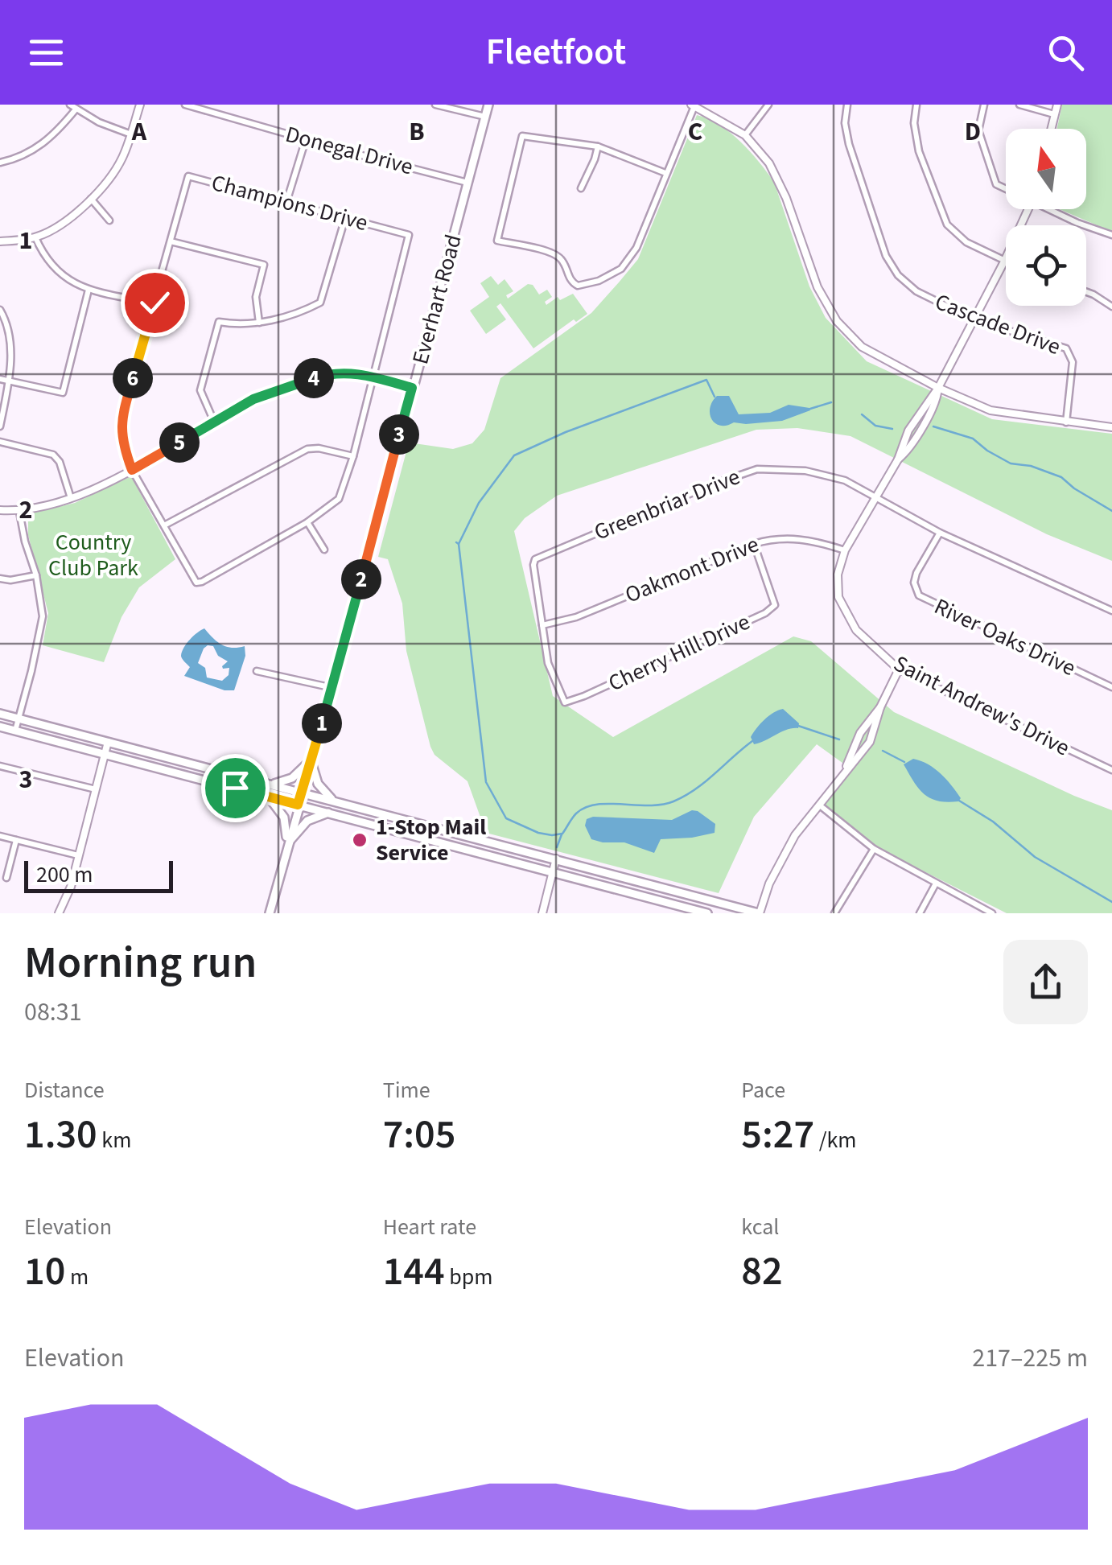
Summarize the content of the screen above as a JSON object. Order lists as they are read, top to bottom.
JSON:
{
  "streets": {
    "main road": ["Everhart Road"],
    "street": [
      "Donegal Drive",
      "Champions Drive",
      "Cascade Drive",
      "Greenbriar Drive",
      "Oakmont Drive",
      "River Oaks Drive",
      "Cherry Hill Drive",
      "Saint Andrew's Drive"
    ]
  },
  "crossings": [
    ["Donegal Drive", "Everhart Road"],
    ["Cascade Drive", "Saint Andrew's Drive"],
    ["Greenbriar Drive", "Oakmont Drive"],
    ["Greenbriar Drive", "River Oaks Drive"],
    ["Greenbriar Drive", "Cherry Hill Drive"],
    ["Greenbriar Drive", "Saint Andrew's Drive"],
    ["Oakmont Drive", "Cherry Hill Drive"],
    ["Oakmont Drive", "Saint Andrew's Drive"]
  ],
  "parks": ["Country Club Park"],
  "places": ["1-Stop Mail Service"],
  "scale_bar": "200 m",
  "north": "top",
  "page": {
    "header": "Fleetfoot",
    "pins": [
      "4",
      "6",
      "3",
      "5",
      "2",
      "1"
    ],
    "scale": "200 m",
    "heading": ["Morning run", "08:31"],
    "stats": [
      ["Distance", "1.30 km"],
      ["Time", "7:05"],
      ["Pace", "5:27 /km"],
      ["Elevation", "10 m"],
      ["Heart rate", "144 bpm"],
      ["kcal", "82"]
    ],
    "chart": ["Elevation", "217–225 m"]
  },
  "grid": {
    "columns": [
      "A",
      "B",
      "C",
      "D"
    ],
    "rows": ["1", "2", "3"]
  }
}
